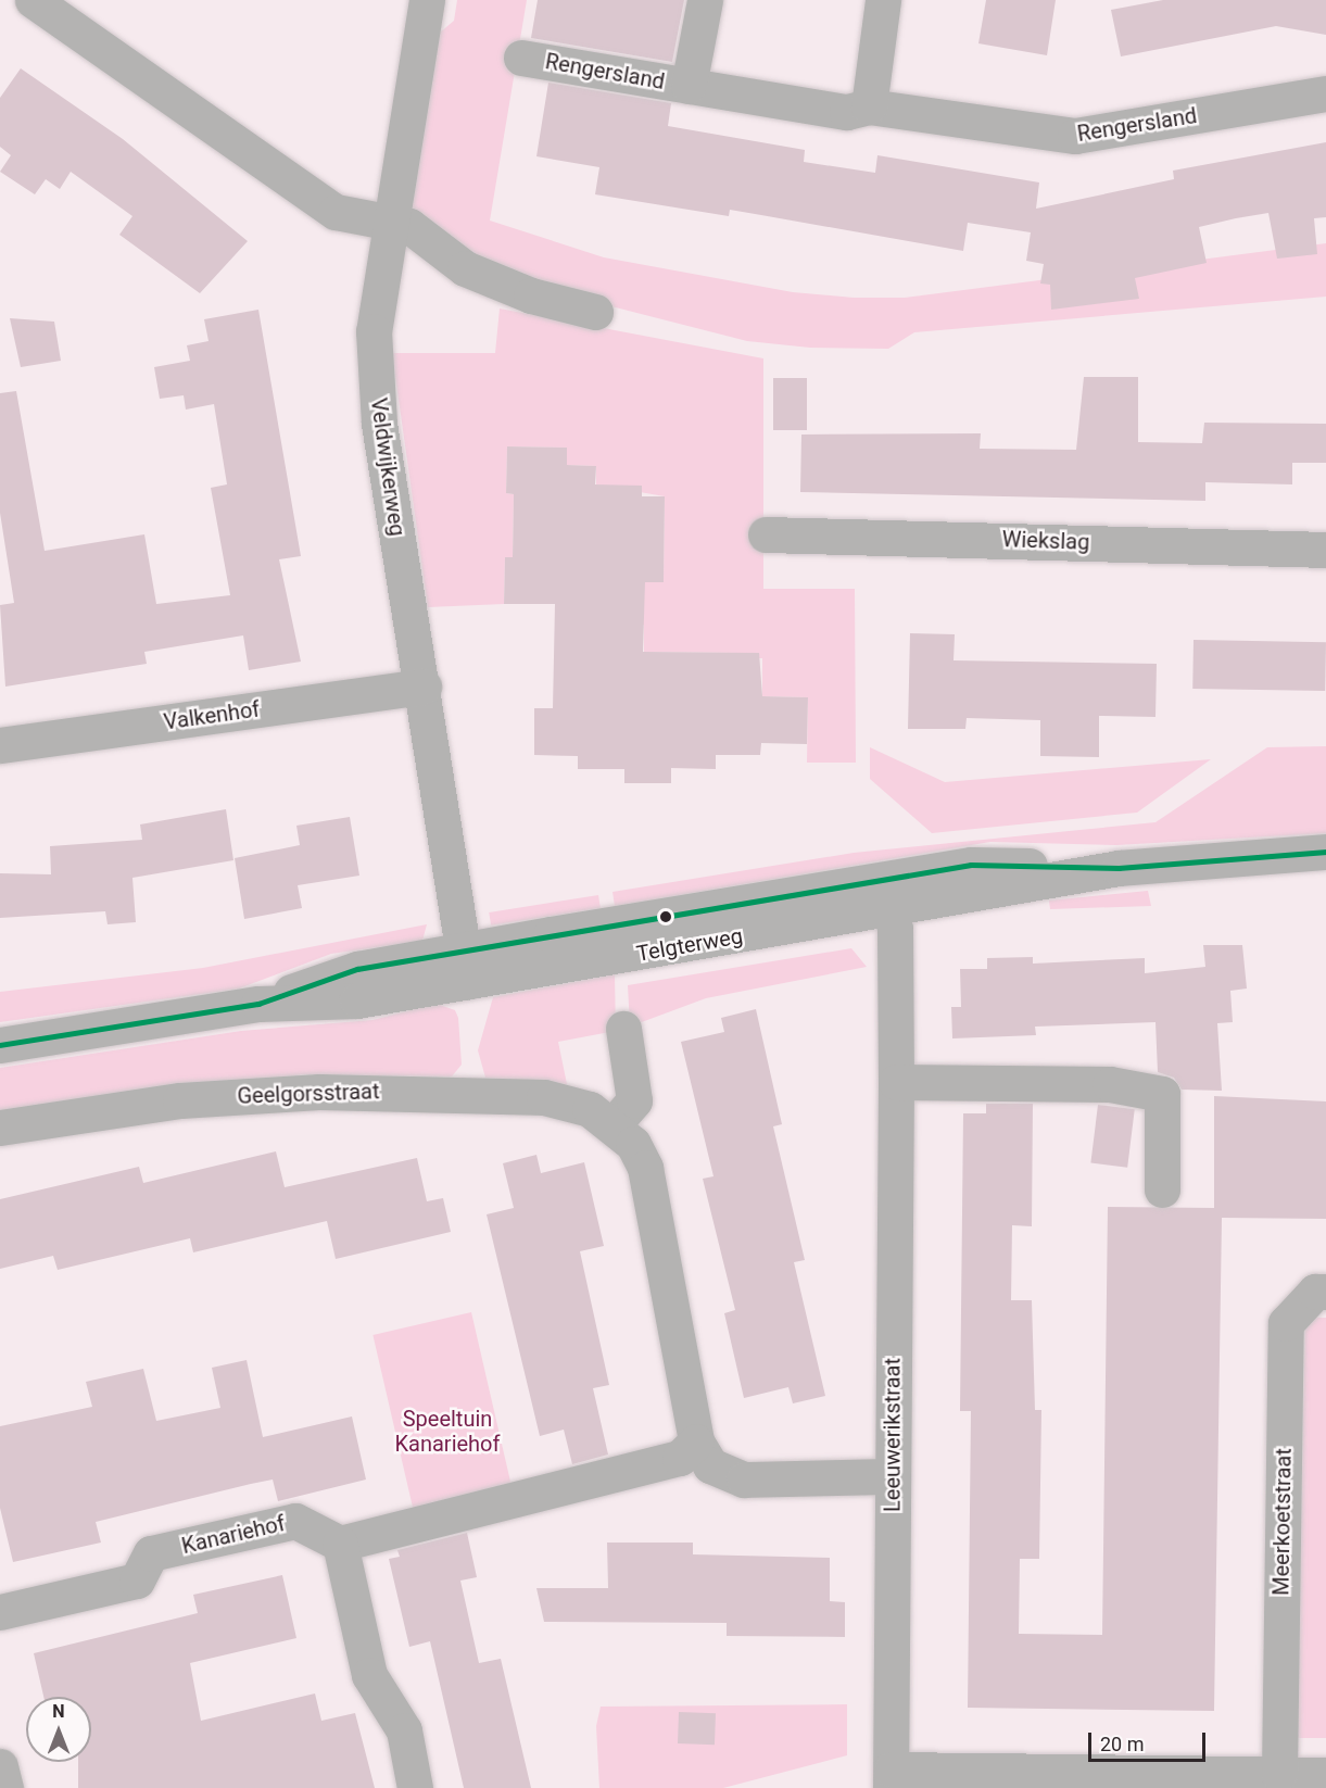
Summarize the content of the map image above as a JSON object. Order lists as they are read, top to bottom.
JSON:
{
  "streets": {
    "street": [
      "Rengersland",
      "Veldwijkerweg",
      "Wiekslag",
      "Valkenhof",
      "Telgterweg",
      "Geelgorsstraat",
      "Leeuwerikstraat",
      "Meerkoetstraat",
      "Kanariehof"
    ]
  },
  "crossings": [
    ["Veldwijkerweg", "Valkenhof"],
    ["Veldwijkerweg", "Telgterweg"],
    ["Telgterweg", "Leeuwerikstraat"],
    ["Geelgorsstraat", "Leeuwerikstraat"]
  ],
  "parks": ["Speeltuin Kanariehof"],
  "scale_bar": "20 m",
  "north": "top"
}
